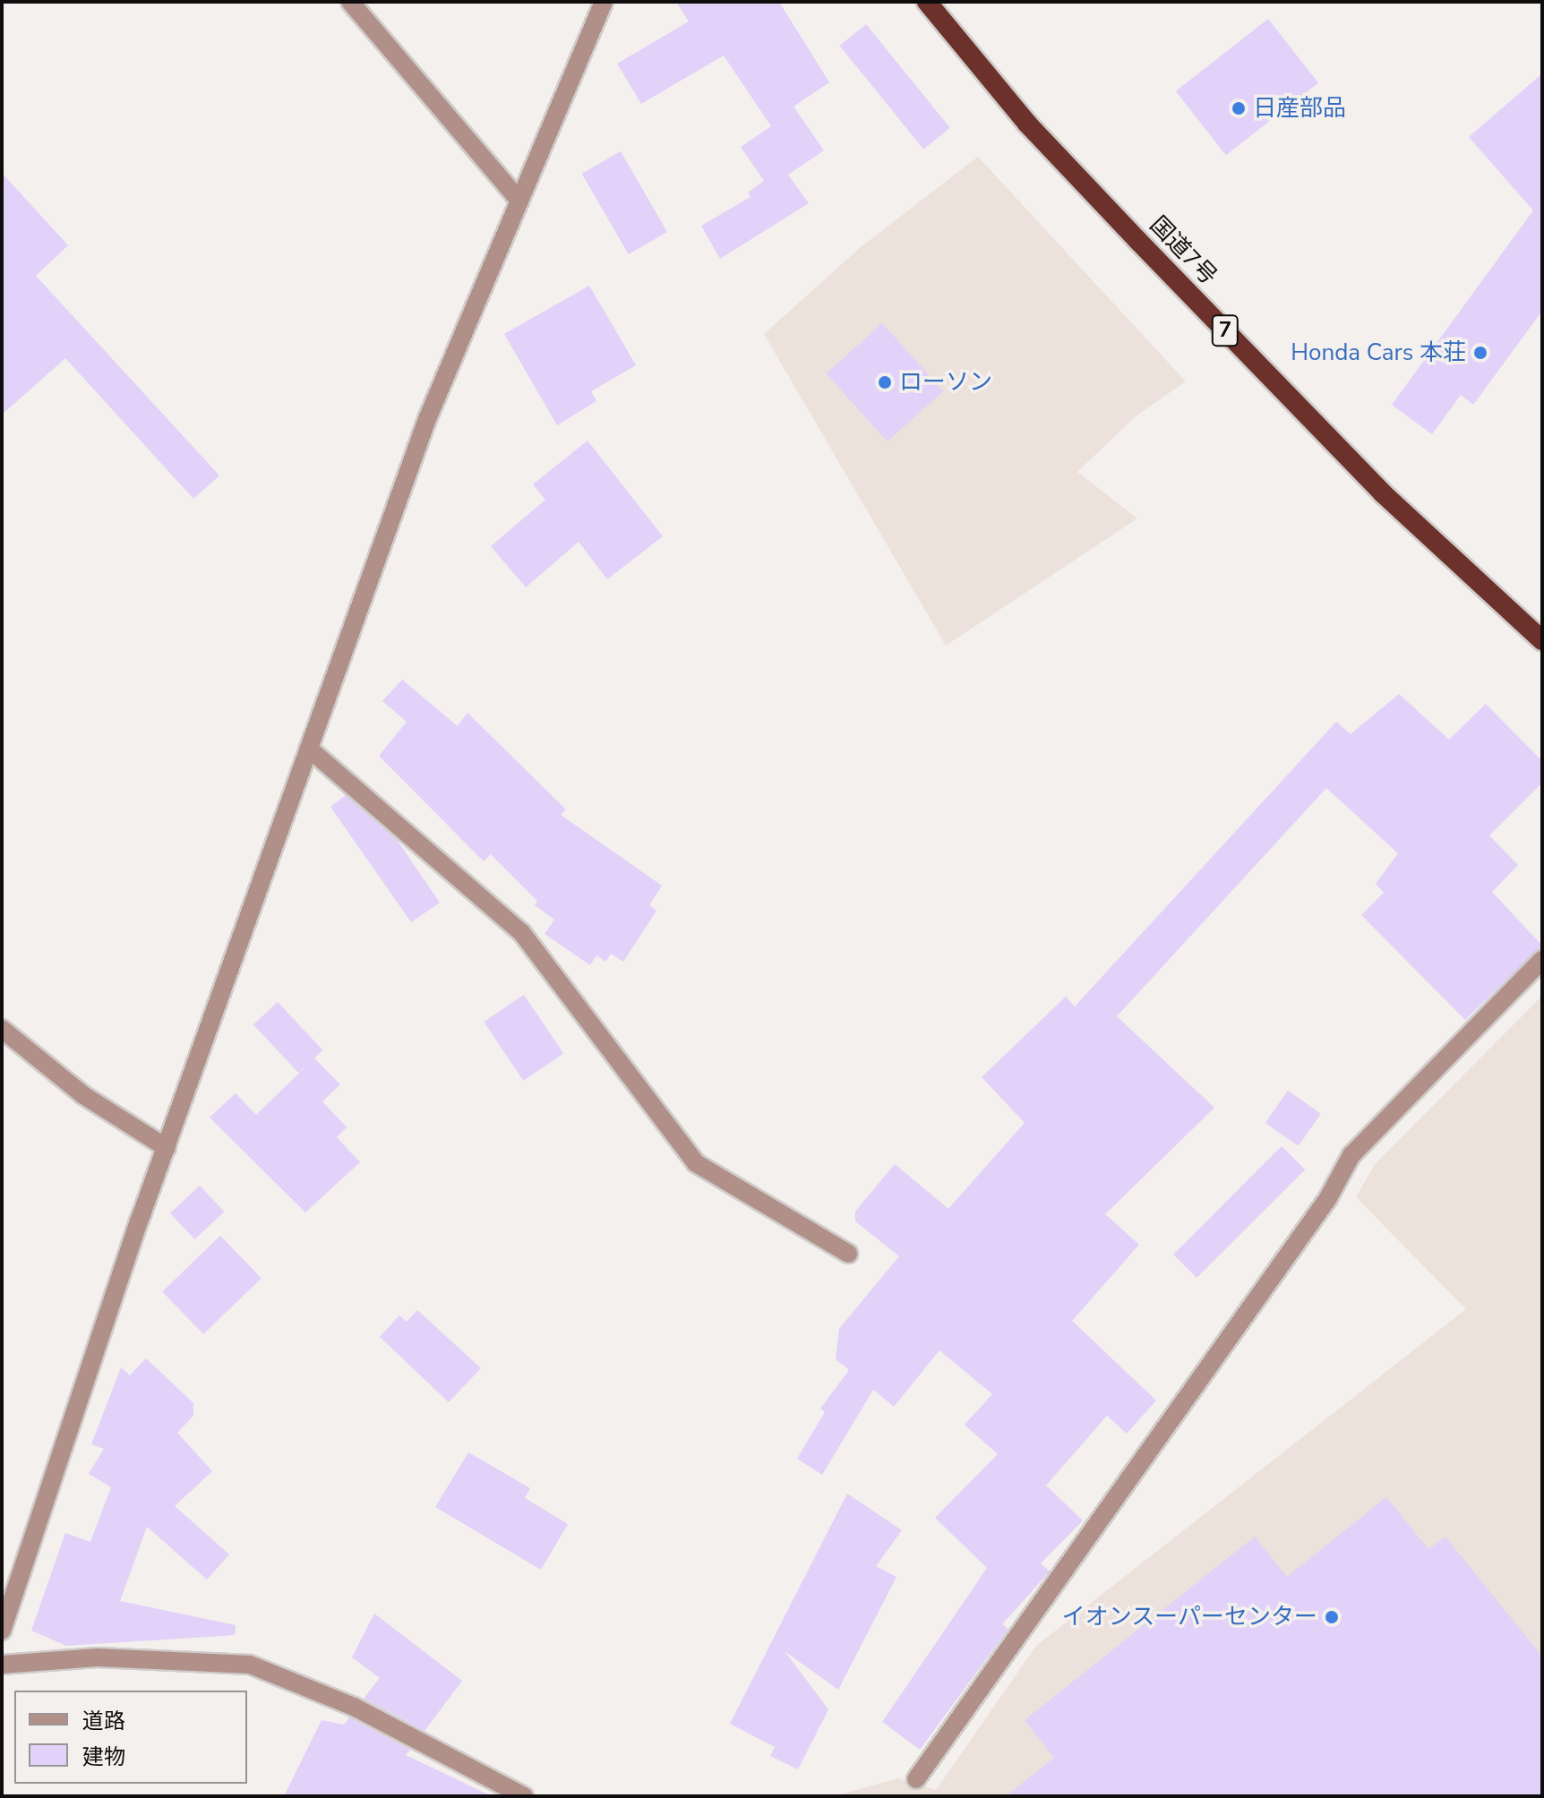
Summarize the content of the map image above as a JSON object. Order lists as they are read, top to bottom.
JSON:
{
  "streets": {
    "highway": ["国道7号", "7"]
  },
  "places": [
    "日産部品",
    "Honda Cars 本荘",
    "ローソン",
    "イオンスーパーセンター"
  ],
  "legend": ["道路", "建物"]
}
